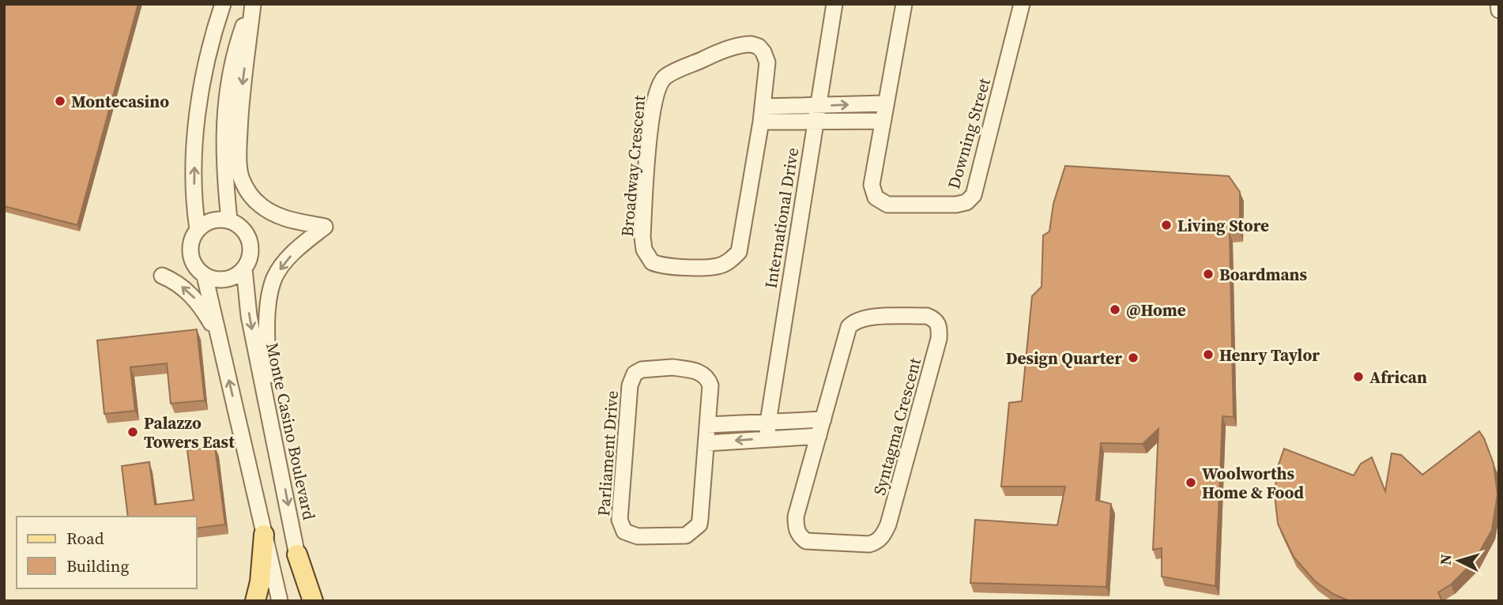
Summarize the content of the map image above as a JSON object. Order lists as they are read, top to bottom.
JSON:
{
  "streets": {
    "street": [
      "Downing Street",
      "Broadway Crescent",
      "International Drive",
      "Syntagma Crescent",
      "Monte Casino Boulevard",
      "Parliament Drive"
    ]
  },
  "places": [
    "Montecasino",
    "Living Store",
    "Boardmans",
    "@Home",
    "Henry Taylor",
    "Design Quarter",
    "African",
    "Palazzo Towers East",
    "Woolworths Home & Food"
  ],
  "legend": ["Road", "Building"],
  "north": "left"
}
